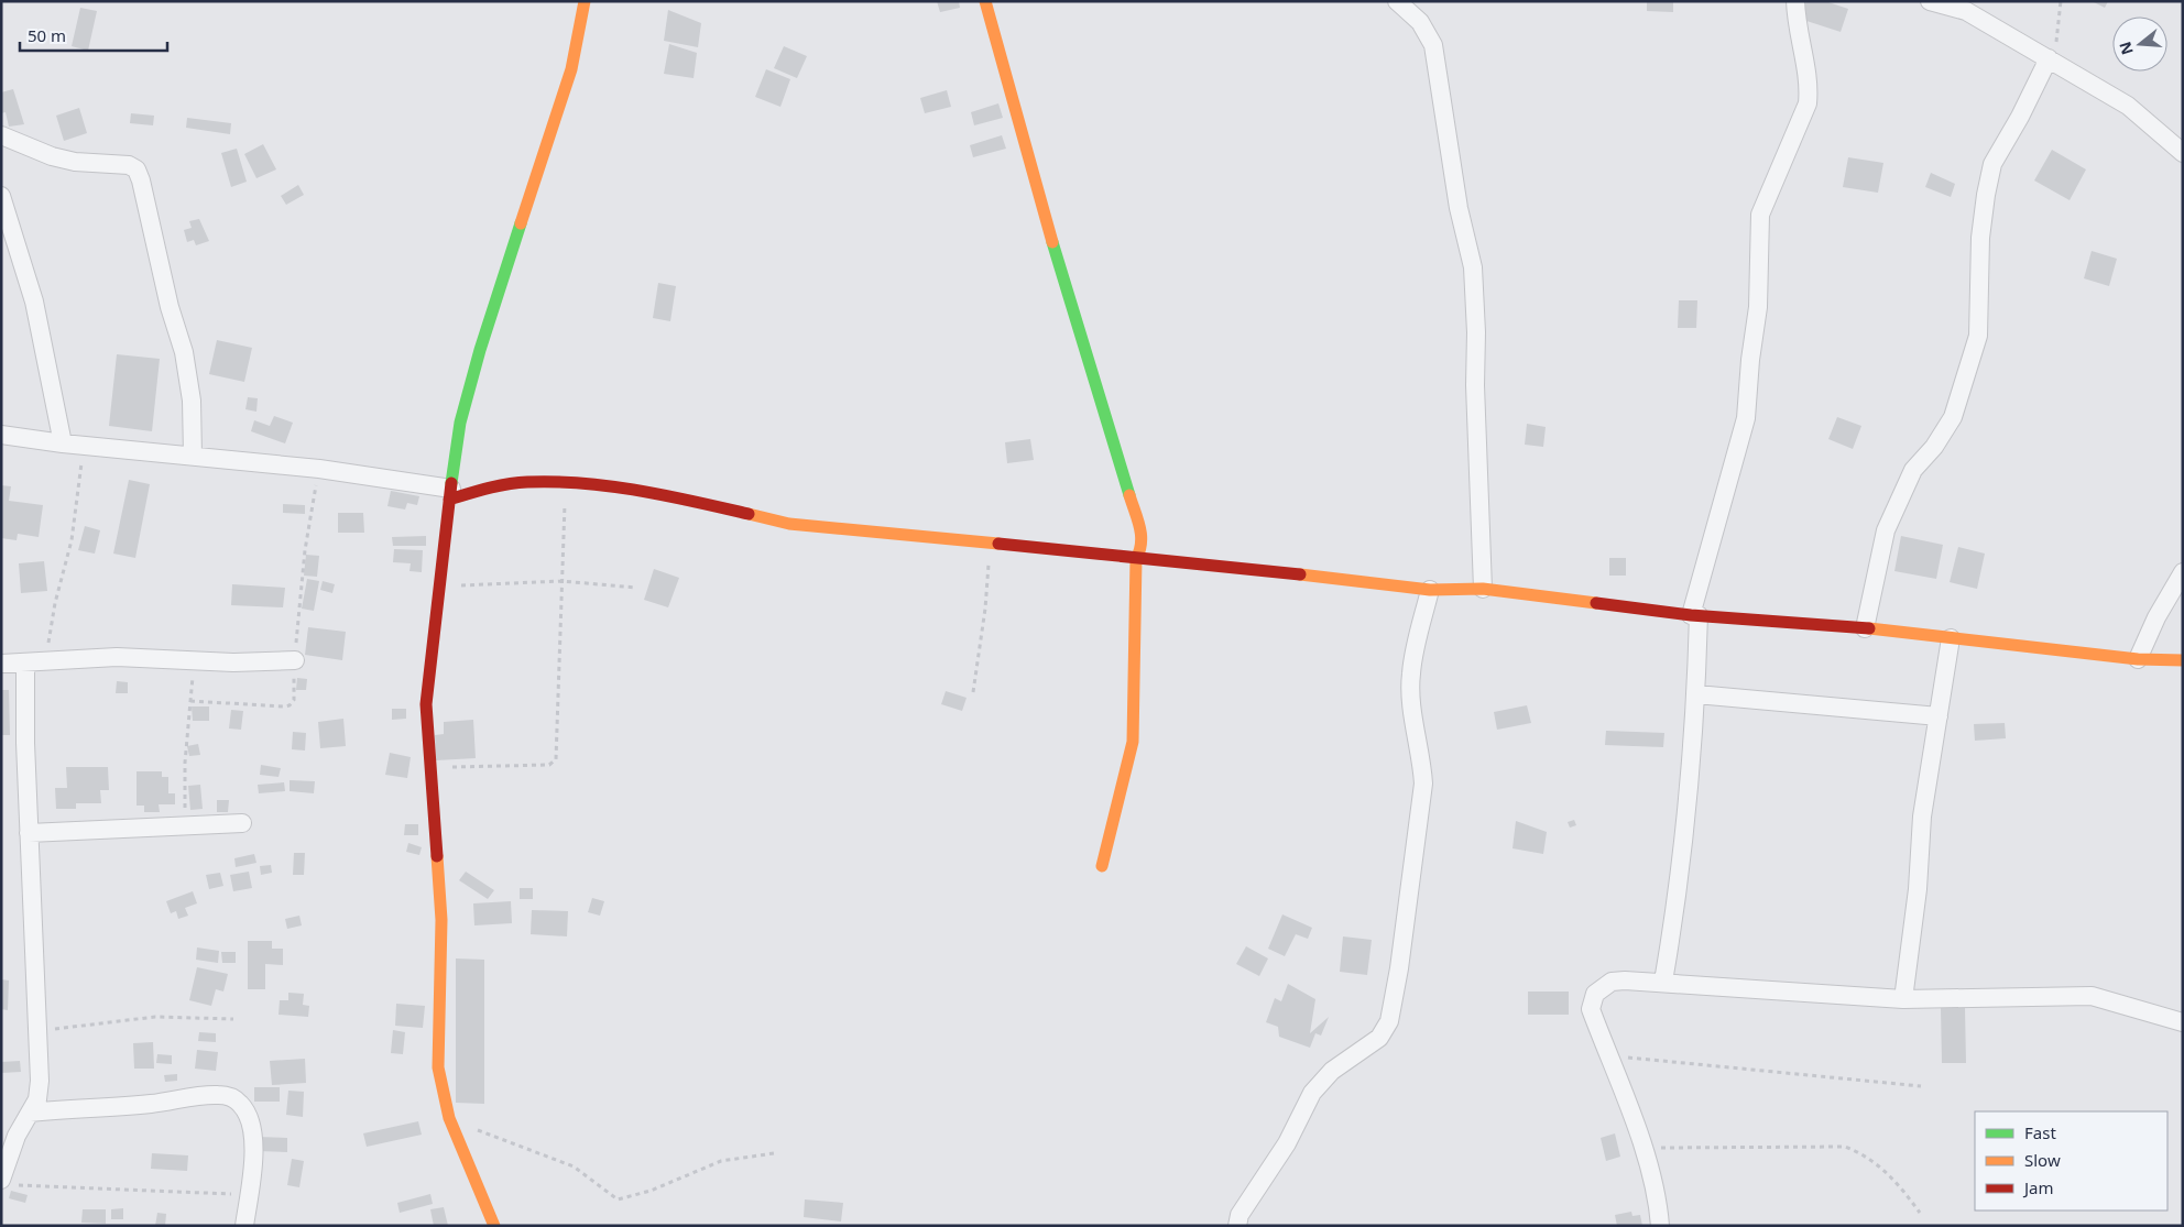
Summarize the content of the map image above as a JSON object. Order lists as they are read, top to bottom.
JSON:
{
  "legend": ["Fast", "Slow", "Jam"],
  "scale_bar": "50 m",
  "north": "left"
}
